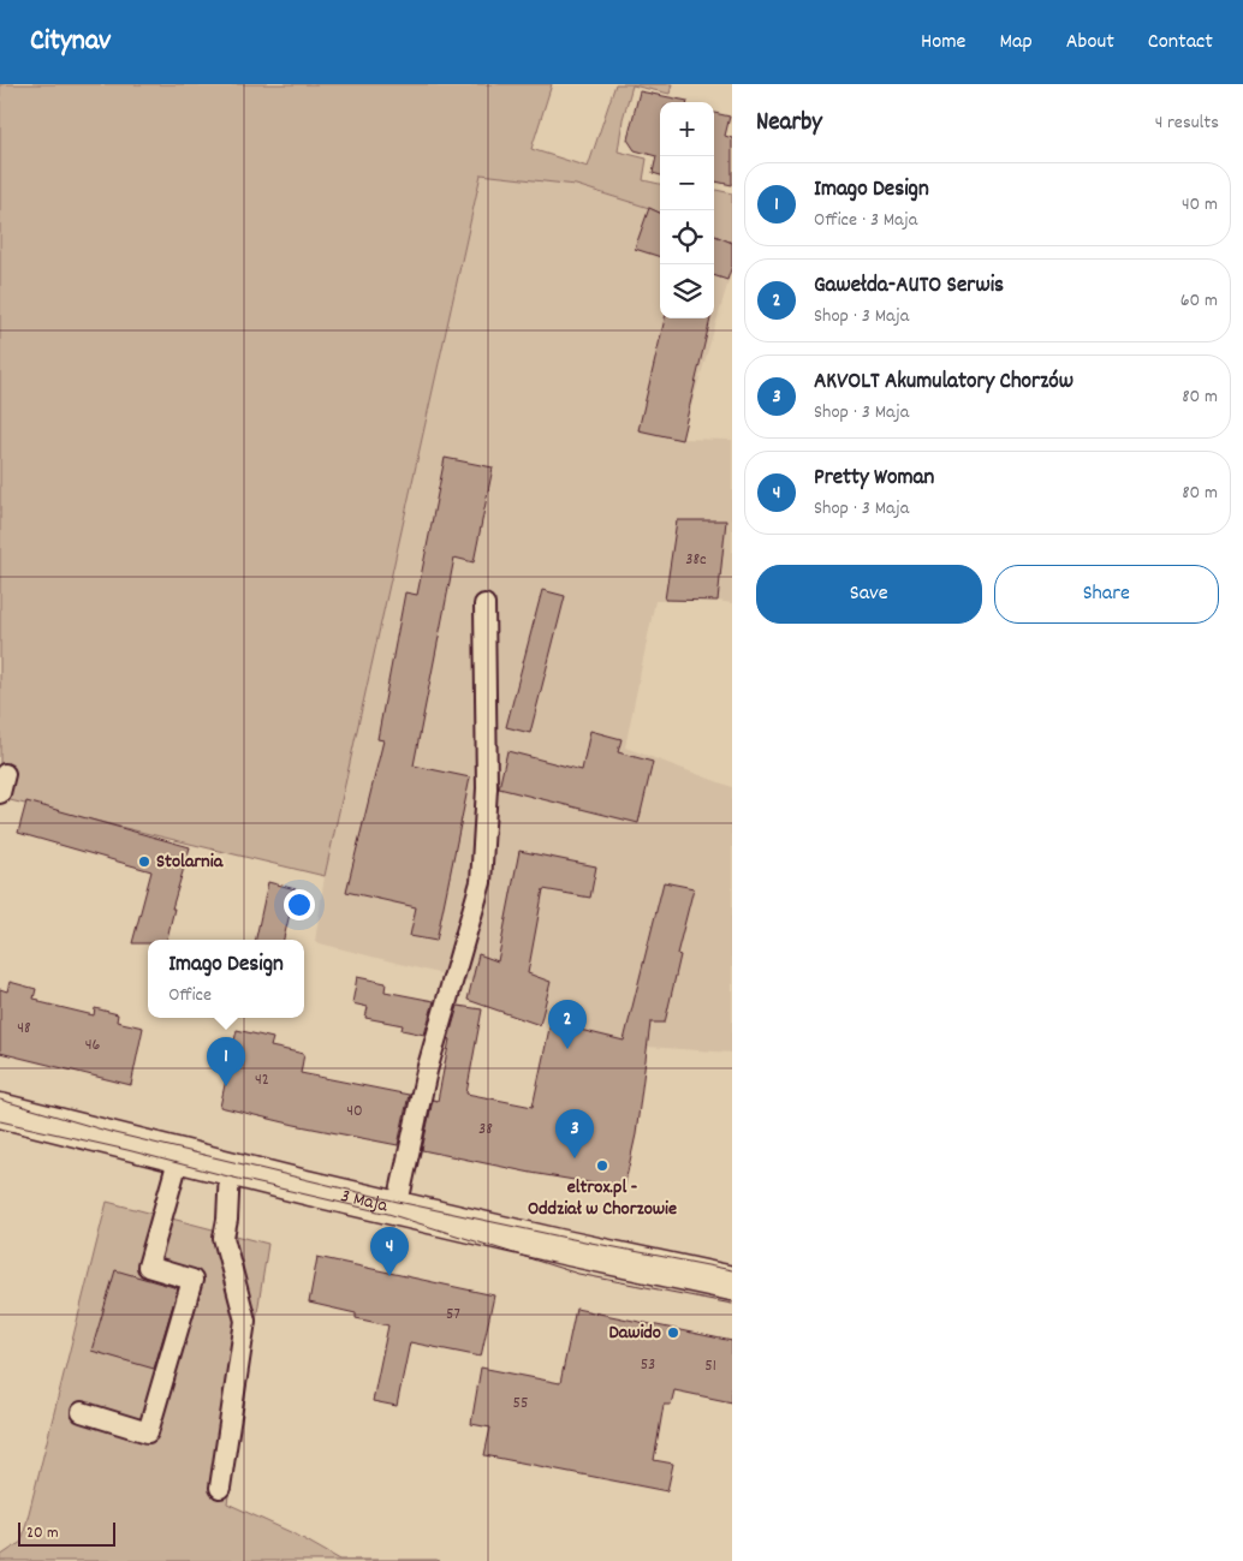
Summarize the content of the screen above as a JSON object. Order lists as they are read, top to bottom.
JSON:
{
  "streets": {
    "main road": ["3 Maja"]
  },
  "places": ["Stolarnia", "eltrox.pl - Oddział w Chorzowie", "Dawido"],
  "house_numbers": [
    "38c",
    "48",
    "46",
    "42",
    "40",
    "38",
    "57",
    "53",
    "51",
    "55"
  ],
  "scale_bar": "20 m",
  "page": {
    "header": "Citynav",
    "nav": [
      "Home",
      "Map",
      "About",
      "Contact"
    ],
    "heading": ["Nearby", "4 results"],
    "map_buttons": ["+", "−"],
    "list": [
      {
        "mark": "1",
        "name": "Imago Design",
        "note": "Office · 3 Maja",
        "value": "40 m"
      },
      {
        "mark": "2",
        "name": "Gawełda-AUTO Serwis",
        "note": "Shop · 3 Maja",
        "value": "60 m"
      },
      {
        "mark": "3",
        "name": "AKVOLT Akumulatory Chorzów",
        "note": "Shop · 3 Maja",
        "value": "80 m"
      },
      {
        "mark": "4",
        "name": "Pretty Woman",
        "note": "Shop · 3 Maja",
        "value": "80 m"
      }
    ],
    "buttons": ["Save", "Share"],
    "popup": ["Imago Design", "Office"],
    "pins": [
      "2",
      "1",
      "3",
      "4"
    ],
    "scale": "20 m"
  }
}
